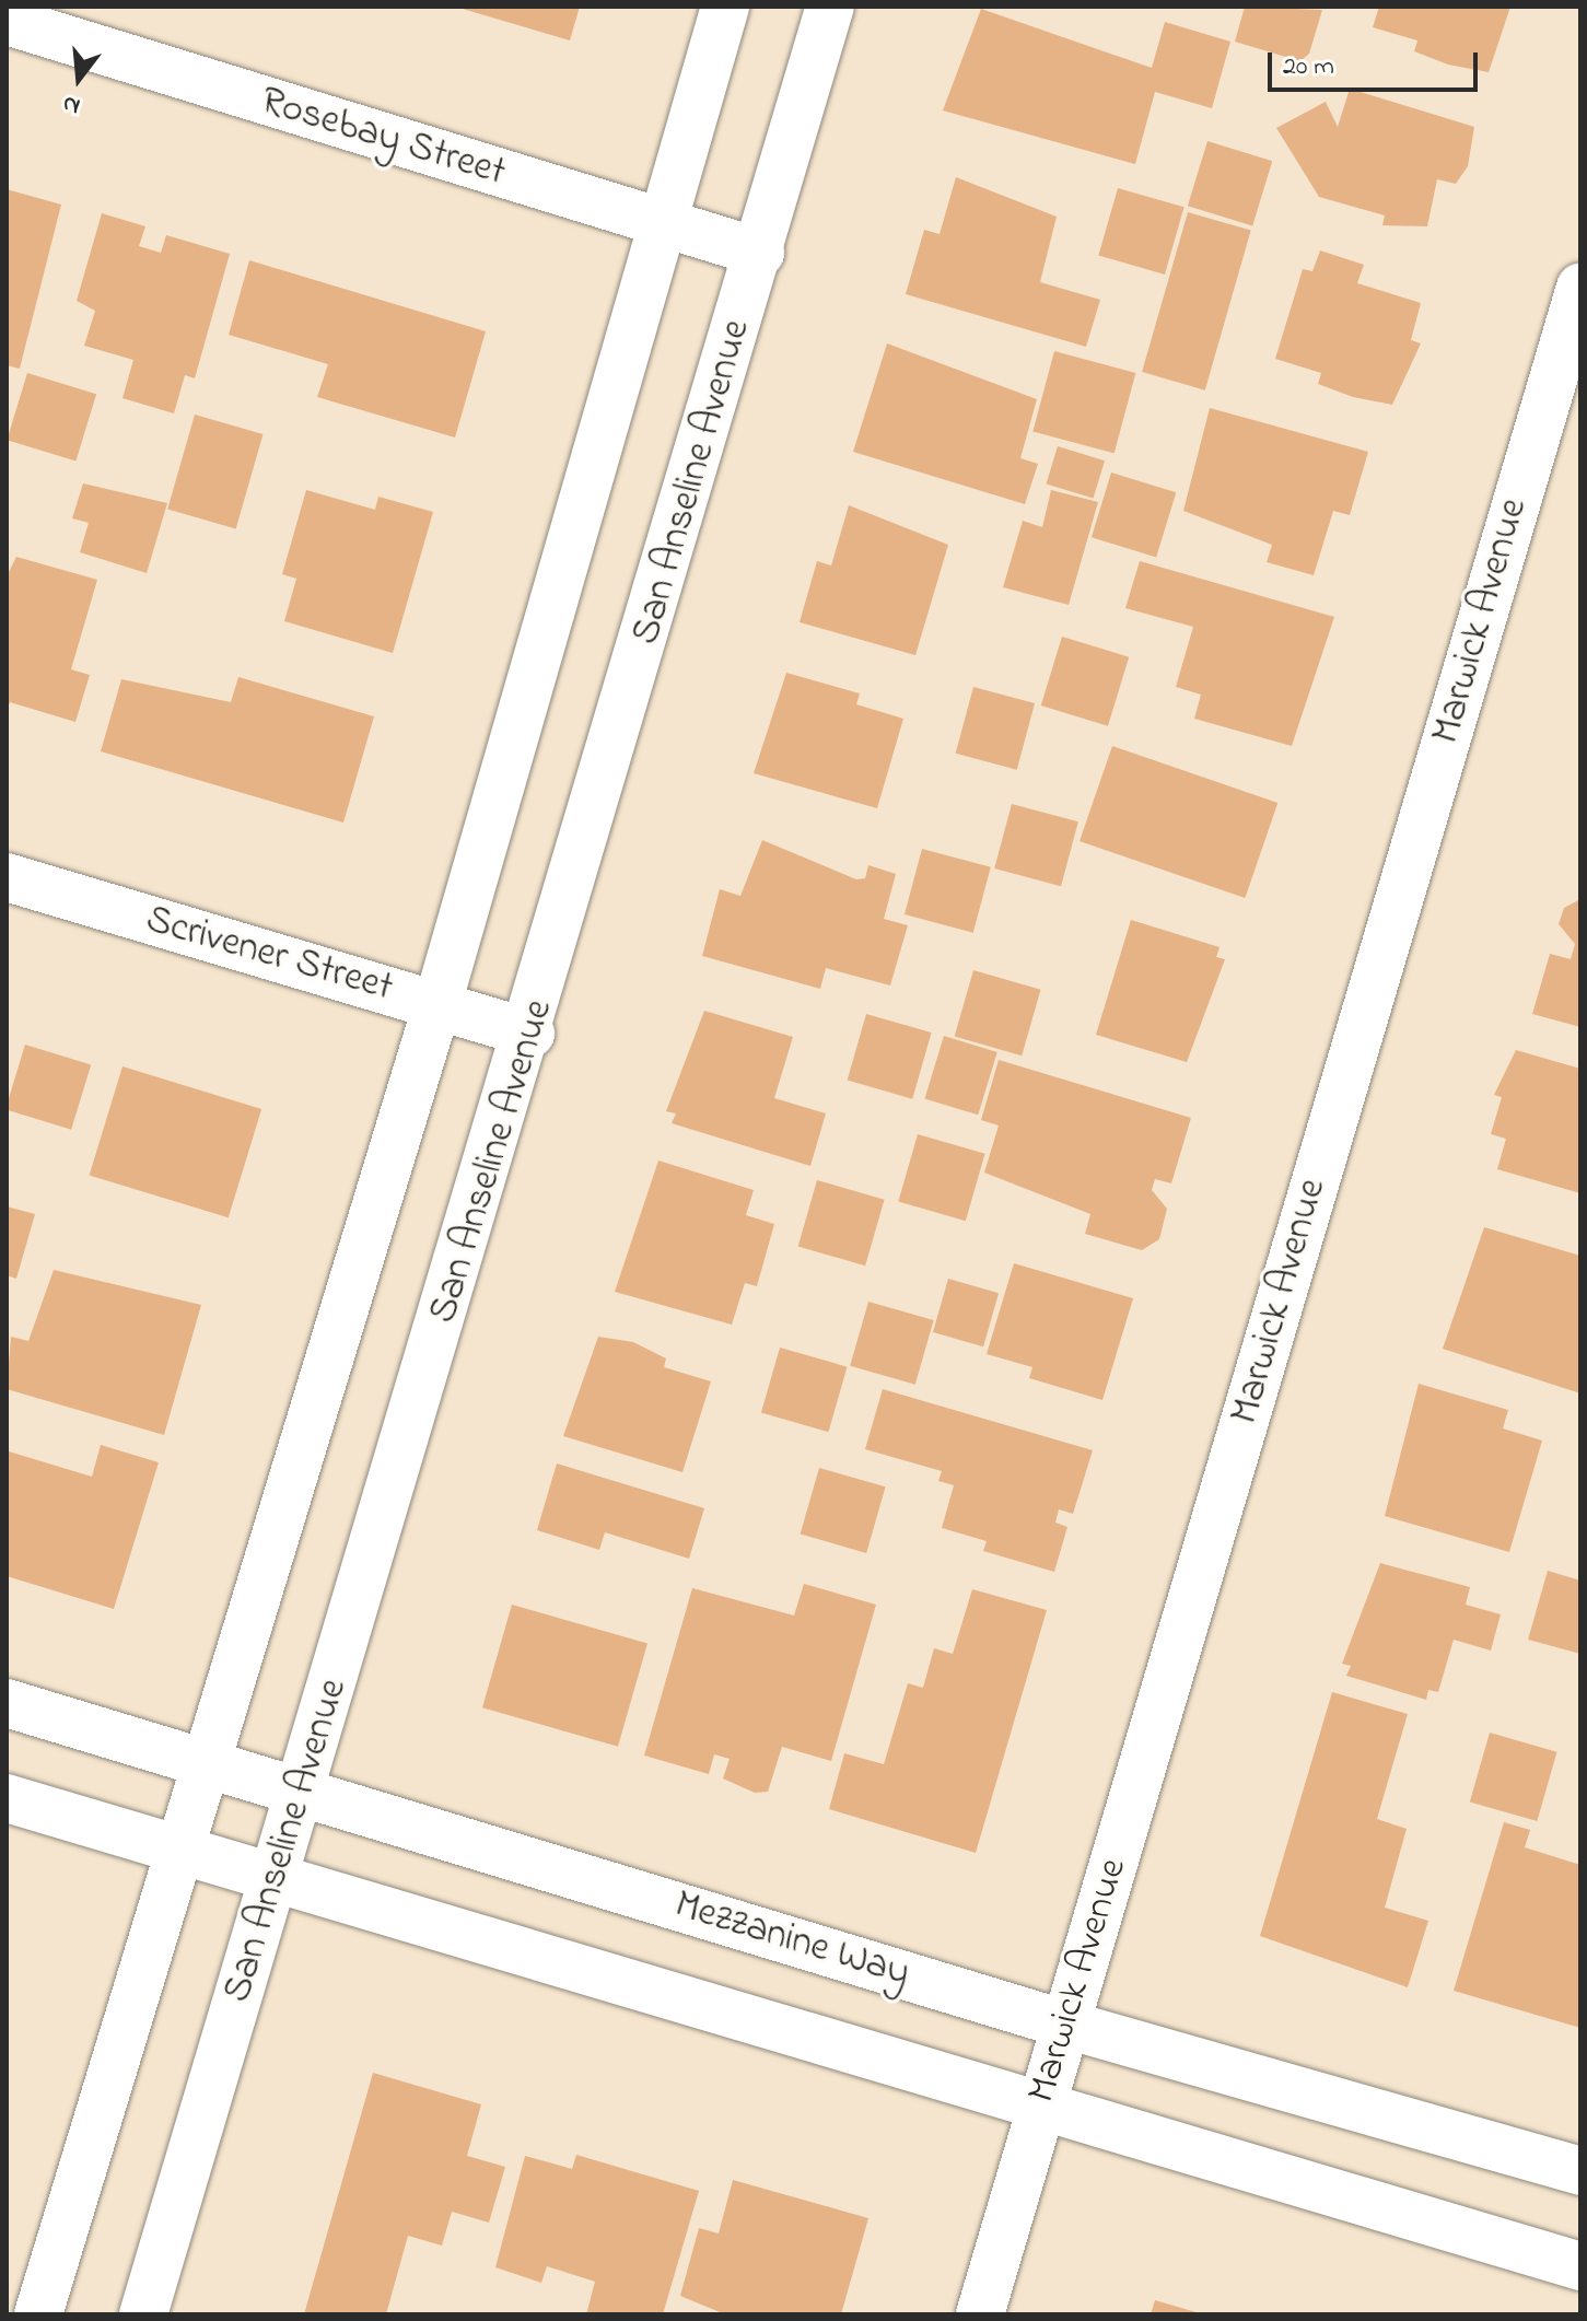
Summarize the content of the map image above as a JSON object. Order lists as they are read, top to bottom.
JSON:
{
  "streets": {
    "street": [
      "Rosebay Street",
      "San Anseline Avenue",
      "Marwick Avenue",
      "Scrivener Street",
      "Mezzanine Way"
    ]
  },
  "crossings": [
    ["Rosebay Street", "San Anseline Avenue"],
    ["San Anseline Avenue", "Scrivener Street"],
    ["San Anseline Avenue", "Mezzanine Way"],
    ["Marwick Avenue", "Mezzanine Way"]
  ],
  "scale_bar": "20 m",
  "north": "bottom"
}
